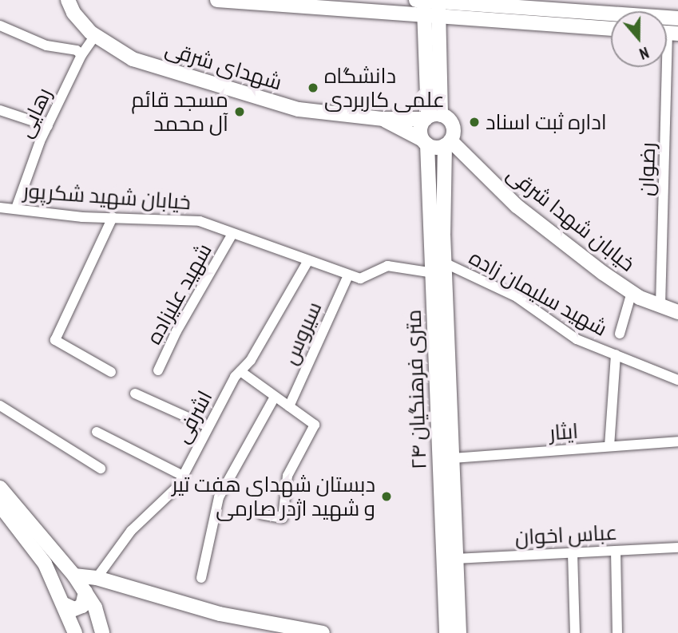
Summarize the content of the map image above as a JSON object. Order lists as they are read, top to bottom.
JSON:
{
  "streets": {
    "main road": ["شهدای شرقی", "خیابان شهدا شرقی", "۲۴ متری فرهنگیان"],
    "street": [
      "رهایی",
      "رضوان",
      "خیابان شهید شکرپور",
      "شهید سلیمان زاده",
      "شهید علیزاده",
      "سیروس",
      "اشرفی",
      "ایثار",
      "عباس اخوان"
    ]
  },
  "crossings": [
    ["شهدای شرقی", "رهایی"],
    ["شهدای شرقی", "خیابان شهدا شرقی"],
    ["شهدای شرقی", "۲۴ متری فرهنگیان"],
    ["رهایی", "خیابان شهید شکرپور"],
    ["رضوان", "خیابان شهدا شرقی"],
    ["خیابان شهید شکرپور", "شهید علیزاده"],
    ["خیابان شهید شکرپور", "سیروس"],
    ["خیابان شهید شکرپور", "۲۴ متری فرهنگیان"],
    ["خیابان شهید شکرپور", "اشرفی"],
    ["خیابان شهدا شرقی", "۲۴ متری فرهنگیان"],
    ["شهید سلیمان زاده", "۲۴ متری فرهنگیان"],
    ["۲۴ متری فرهنگیان", "ایثار"],
    ["۲۴ متری فرهنگیان", "عباس اخوان"]
  ],
  "places": [
    "دانشگاه علمی کاربردی",
    "مسجد قائم آل محمد",
    "اداره ثبت اسناد",
    "دبستان شهدای هفت تیر و شهید اژدر صارمی"
  ],
  "north": "bottom"
}
